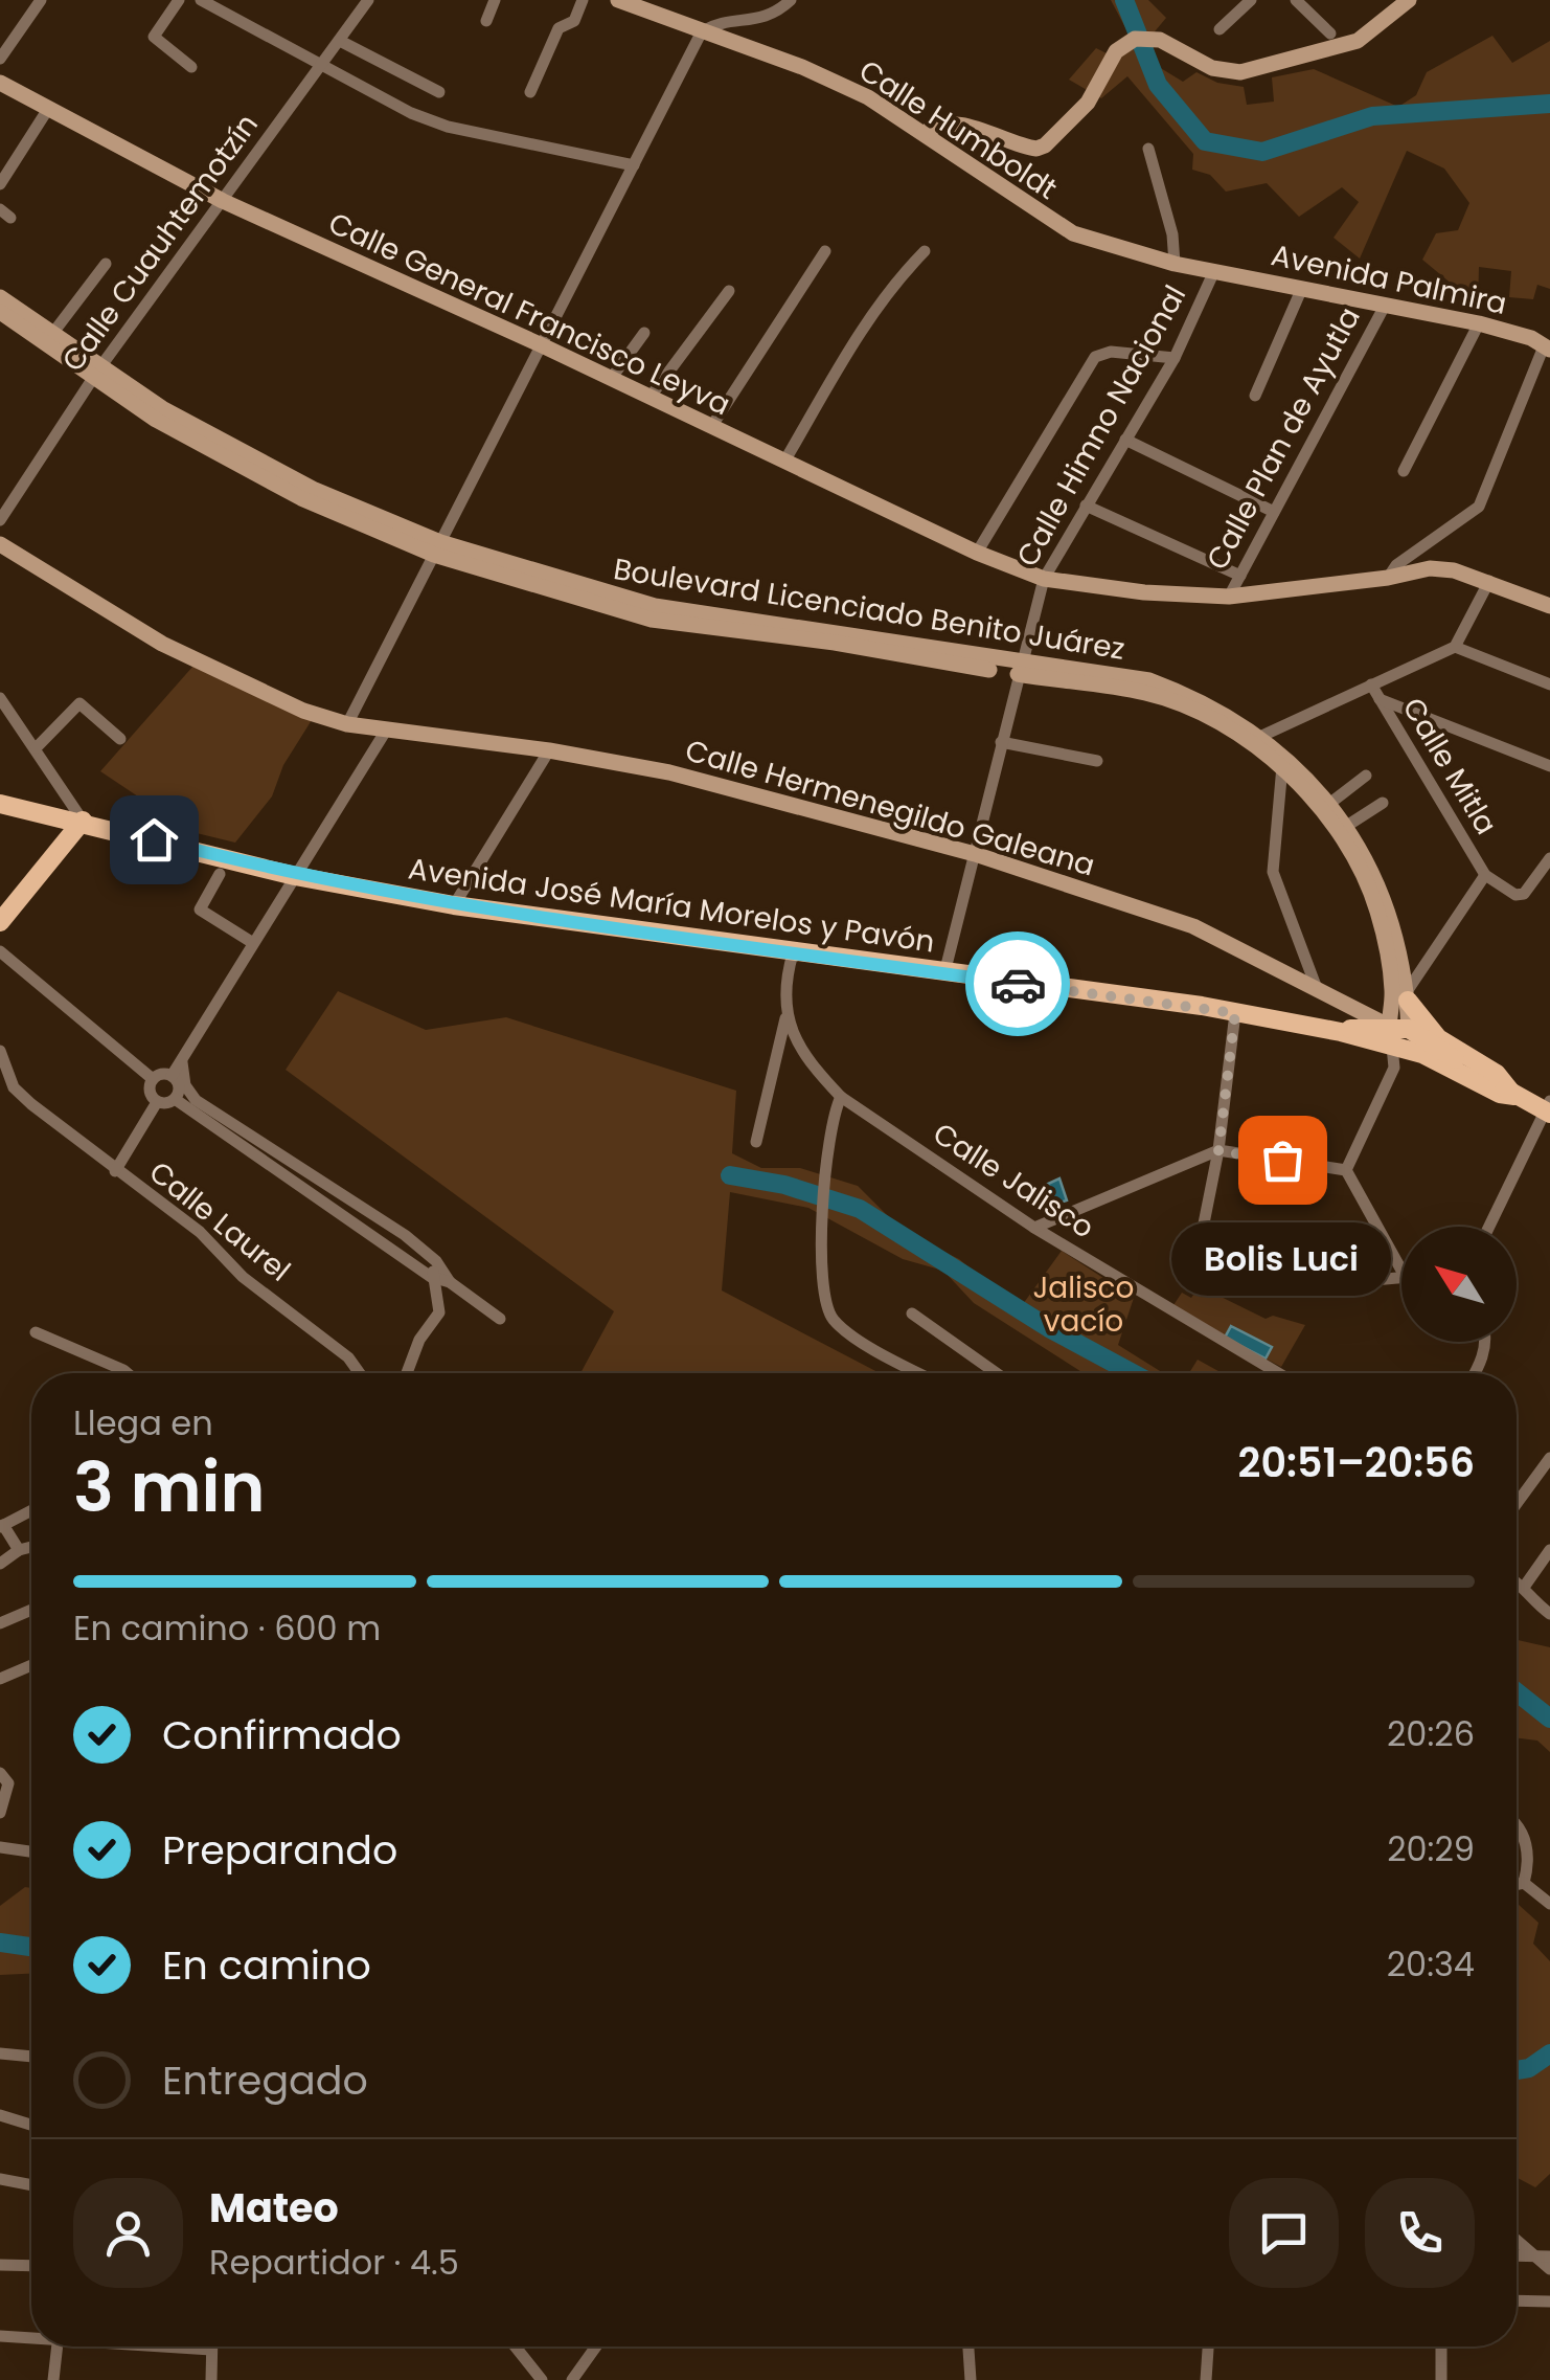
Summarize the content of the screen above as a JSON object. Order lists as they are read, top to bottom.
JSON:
{
  "streets": {
    "main road": ["Avenida José María Morelos y Pavón"],
    "street": [
      "Calle Humboldt",
      "Calle Cuauhtemotzín",
      "Avenida Palmira",
      "Calle General Francisco Leyva",
      "Calle Himno Nacional",
      "Calle Plan de Ayutla",
      "Boulevard Licenciado Benito Juárez",
      "Calle Mitla",
      "Calle Hermenegildo Galeana",
      "Calle Jalisco",
      "Calle Laurel"
    ]
  },
  "crossings": [
    ["Calle Humboldt", "Avenida Palmira"],
    ["Calle Humboldt", "Calle Himno Nacional"],
    ["Calle Cuauhtemotzín", "Calle General Francisco Leyva"],
    ["Calle Cuauhtemotzín", "Boulevard Licenciado Benito Juárez"],
    ["Avenida Palmira", "Calle Himno Nacional"],
    ["Avenida Palmira", "Calle Plan de Ayutla"],
    ["Calle General Francisco Leyva", "Calle Himno Nacional"],
    ["Calle General Francisco Leyva", "Calle Plan de Ayutla"],
    ["Calle Himno Nacional", "Boulevard Licenciado Benito Juárez"],
    ["Calle Himno Nacional", "Calle Hermenegildo Galeana"],
    ["Calle Himno Nacional", "Avenida José María Morelos y Pavón"],
    ["Boulevard Licenciado Benito Juárez", "Calle Hermenegildo Galeana"]
  ],
  "parks": ["Jalisco vacío"],
  "places": ["Bolis Luci"],
  "north": "top left",
  "page": {
    "bubble": "Bolis Luci",
    "heading": ["3 min", "Llega en", "20:51–20:56"],
    "panel": ["Mateo", "Repartidor · 4.5"],
    "bar": "En camino · 600 m",
    "list": [
      ["Confirmado", "20:26"],
      ["Preparando", "20:29"],
      ["En camino", "20:34"],
      "Entregado"
    ]
  }
}
